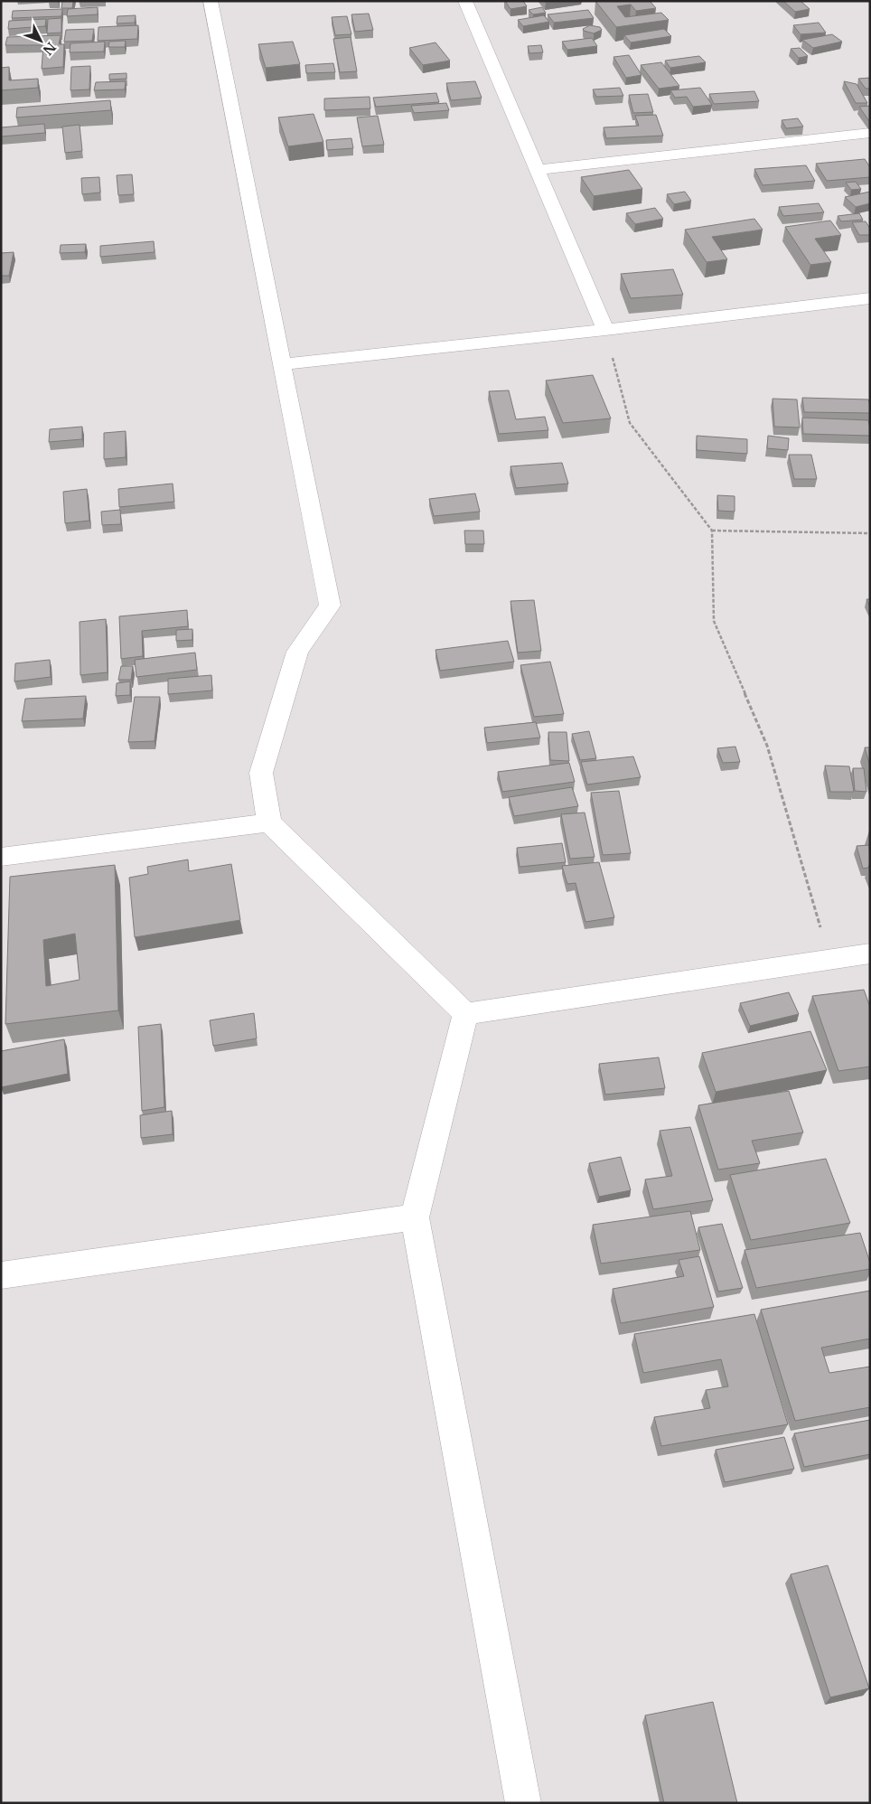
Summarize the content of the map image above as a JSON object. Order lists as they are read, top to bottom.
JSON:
{
  "north": "bottom right"
}
